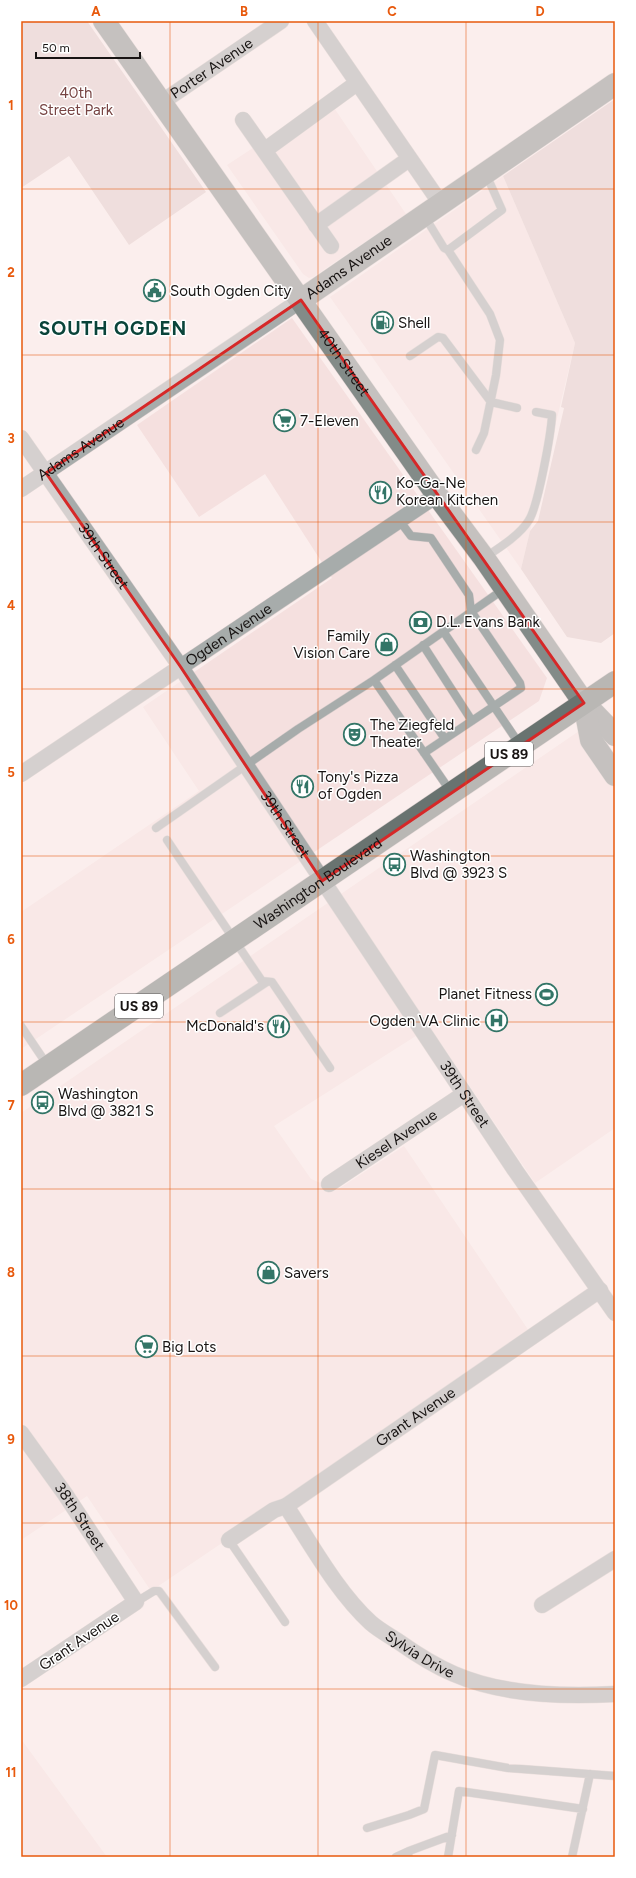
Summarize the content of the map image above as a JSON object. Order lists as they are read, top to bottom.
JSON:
{
  "streets": {
    "main road": [
      "Adams Avenue",
      "40th Street",
      "US 89",
      "Washington Boulevard"
    ],
    "street": [
      "Porter Avenue",
      "39th Street",
      "Ogden Avenue",
      "Kiesel Avenue",
      "Grant Avenue",
      "38th Street",
      "Sylvia Drive"
    ]
  },
  "crossings": [
    ["Porter Avenue", "40th Street"],
    ["Adams Avenue", "40th Street"],
    ["Adams Avenue", "39th Street"],
    ["40th Street", "Ogden Avenue"],
    ["40th Street", "Washington Boulevard"],
    ["39th Street", "Ogden Avenue"],
    ["39th Street", "Washington Boulevard"],
    ["39th Street", "Kiesel Avenue"],
    ["39th Street", "Grant Avenue"],
    ["Grant Avenue", "38th Street"],
    ["Grant Avenue", "Sylvia Drive"]
  ],
  "districts": ["SOUTH OGDEN"],
  "parks": ["40th Street Park"],
  "places": {
    "public building": ["South Ogden City"],
    "fuel station": ["Shell"],
    "supermarket": ["7-Eleven", "Big Lots"],
    "restaurant": ["Ko-Ga-Ne Korean Kitchen", "Tony's Pizza of Ogden", "McDonald's"],
    "bank": ["D.L. Evans Bank"],
    "shop": ["Family Vision Care", "Savers"],
    "theatre": ["The Ziegfeld Theater"],
    "bus stop": ["Washington Blvd @ 3923 S", "Washington Blvd @ 3821 S"],
    "sports": ["Planet Fitness"],
    "hospital": ["Ogden VA Clinic"]
  },
  "scale_bar": "50 m",
  "grid": {
    "columns": [
      "A",
      "B",
      "C",
      "D"
    ],
    "rows": [
      "1",
      "2",
      "3",
      "4",
      "5",
      "6",
      "7",
      "8",
      "9",
      "10",
      "11"
    ]
  }
}
